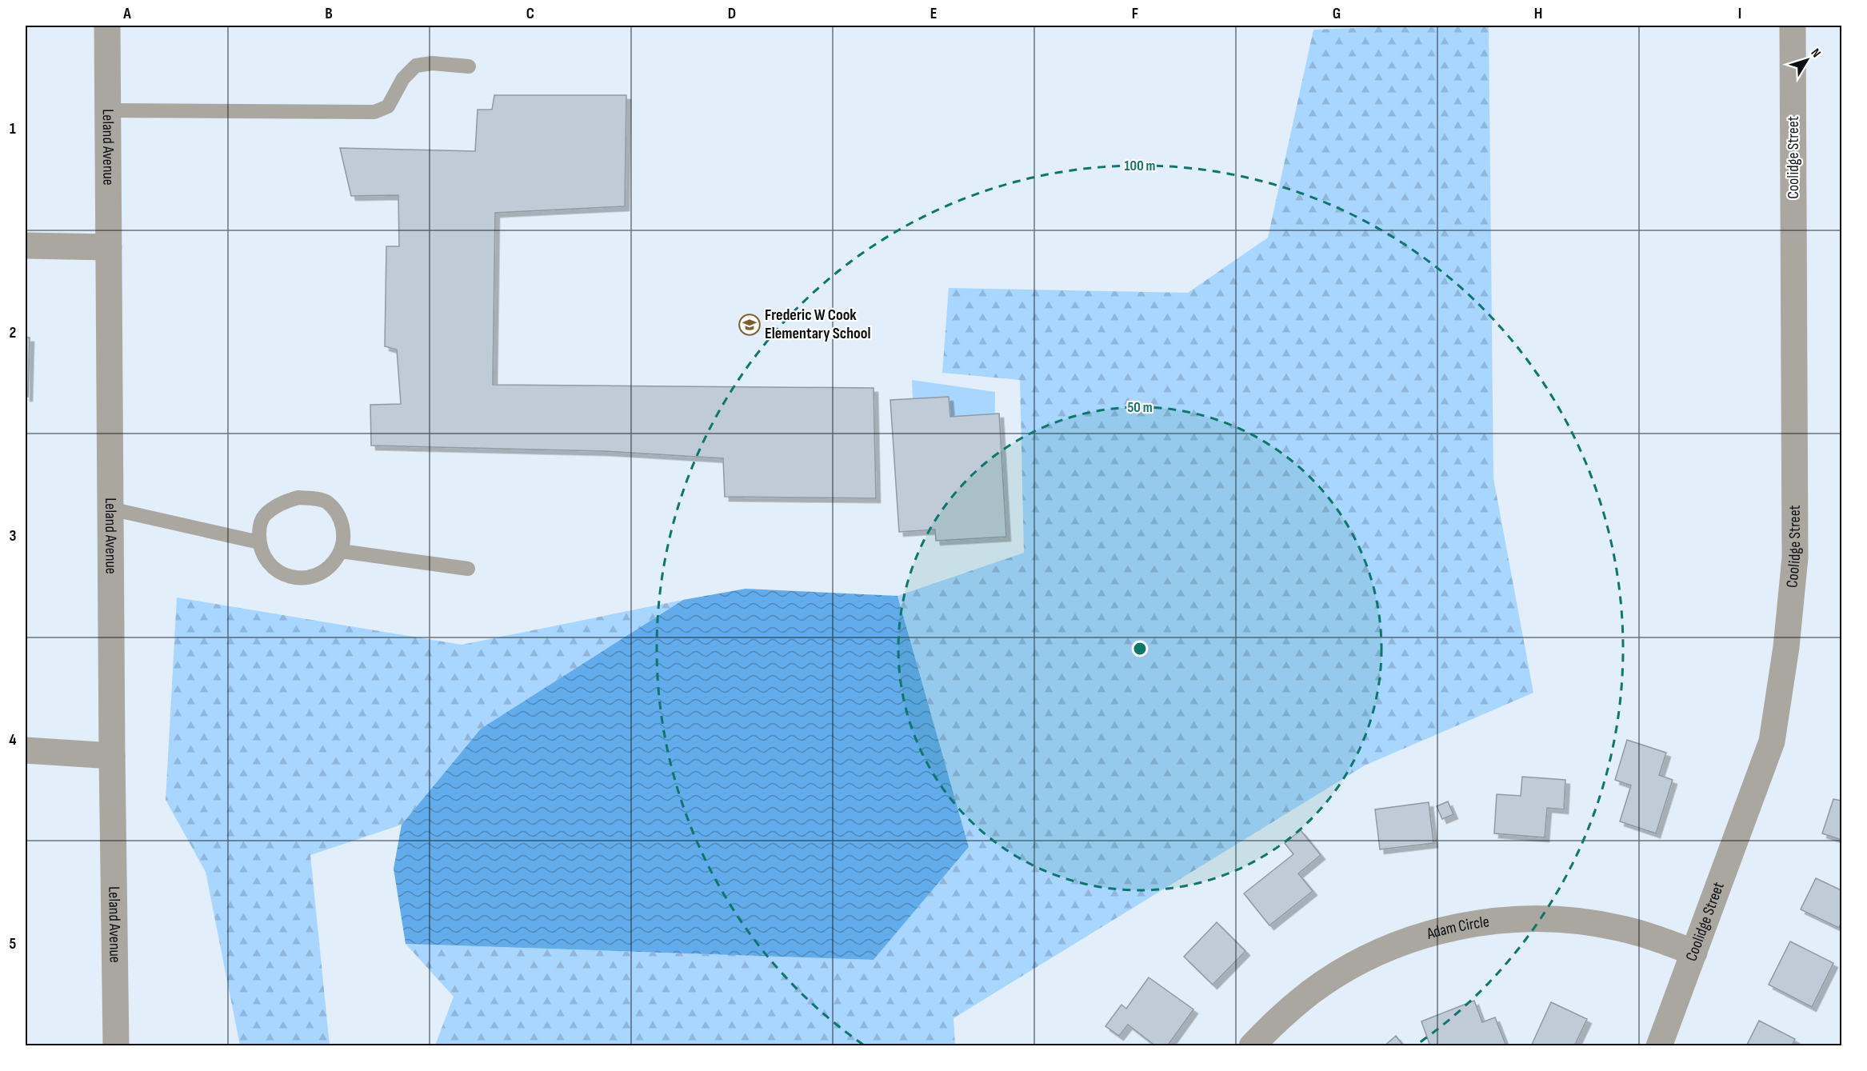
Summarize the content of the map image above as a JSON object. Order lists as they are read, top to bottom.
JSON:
{
  "streets": {
    "street": ["Leland Avenue", "Coolidge Street", "Adam Circle"]
  },
  "crossings": [
    ["Coolidge Street", "Adam Circle"]
  ],
  "places": {
    "school or university": ["Frederic W Cook Elementary School"]
  },
  "north": "top right",
  "grid": {
    "columns": [
      "A",
      "B",
      "C",
      "D",
      "E",
      "F",
      "G",
      "H",
      "I"
    ],
    "rows": [
      "1",
      "2",
      "3",
      "4",
      "5"
    ]
  },
  "rings": ["100 m", "50 m"]
}
